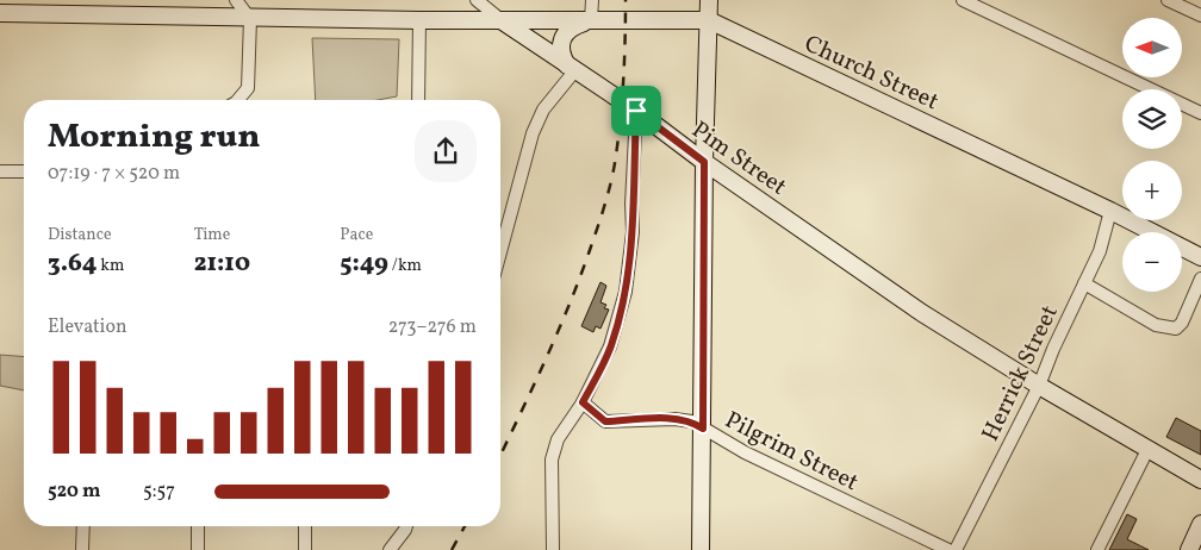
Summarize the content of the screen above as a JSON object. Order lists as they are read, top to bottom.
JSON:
{
  "streets": {
    "main road": ["Church Street", "Pim Street"],
    "street": ["Herrick Street", "Pilgrim Street"]
  },
  "crossings": [
    ["Church Street", "Pim Street"],
    ["Church Street", "Herrick Street"],
    ["Pim Street", "Herrick Street"]
  ],
  "north": "left",
  "page": {
    "map_buttons": ["+", "−"],
    "heading": ["Morning run", "07:19 · 7 × 520 m"],
    "stats": [
      ["Distance", "3.64 km"],
      ["Time", "21:10"],
      ["Pace", "5:49 /km"]
    ],
    "chart": ["Elevation", "273–276 m"],
    "list": [
      {
        "name": "520 m",
        "note": "5:57"
      }
    ]
  }
}
